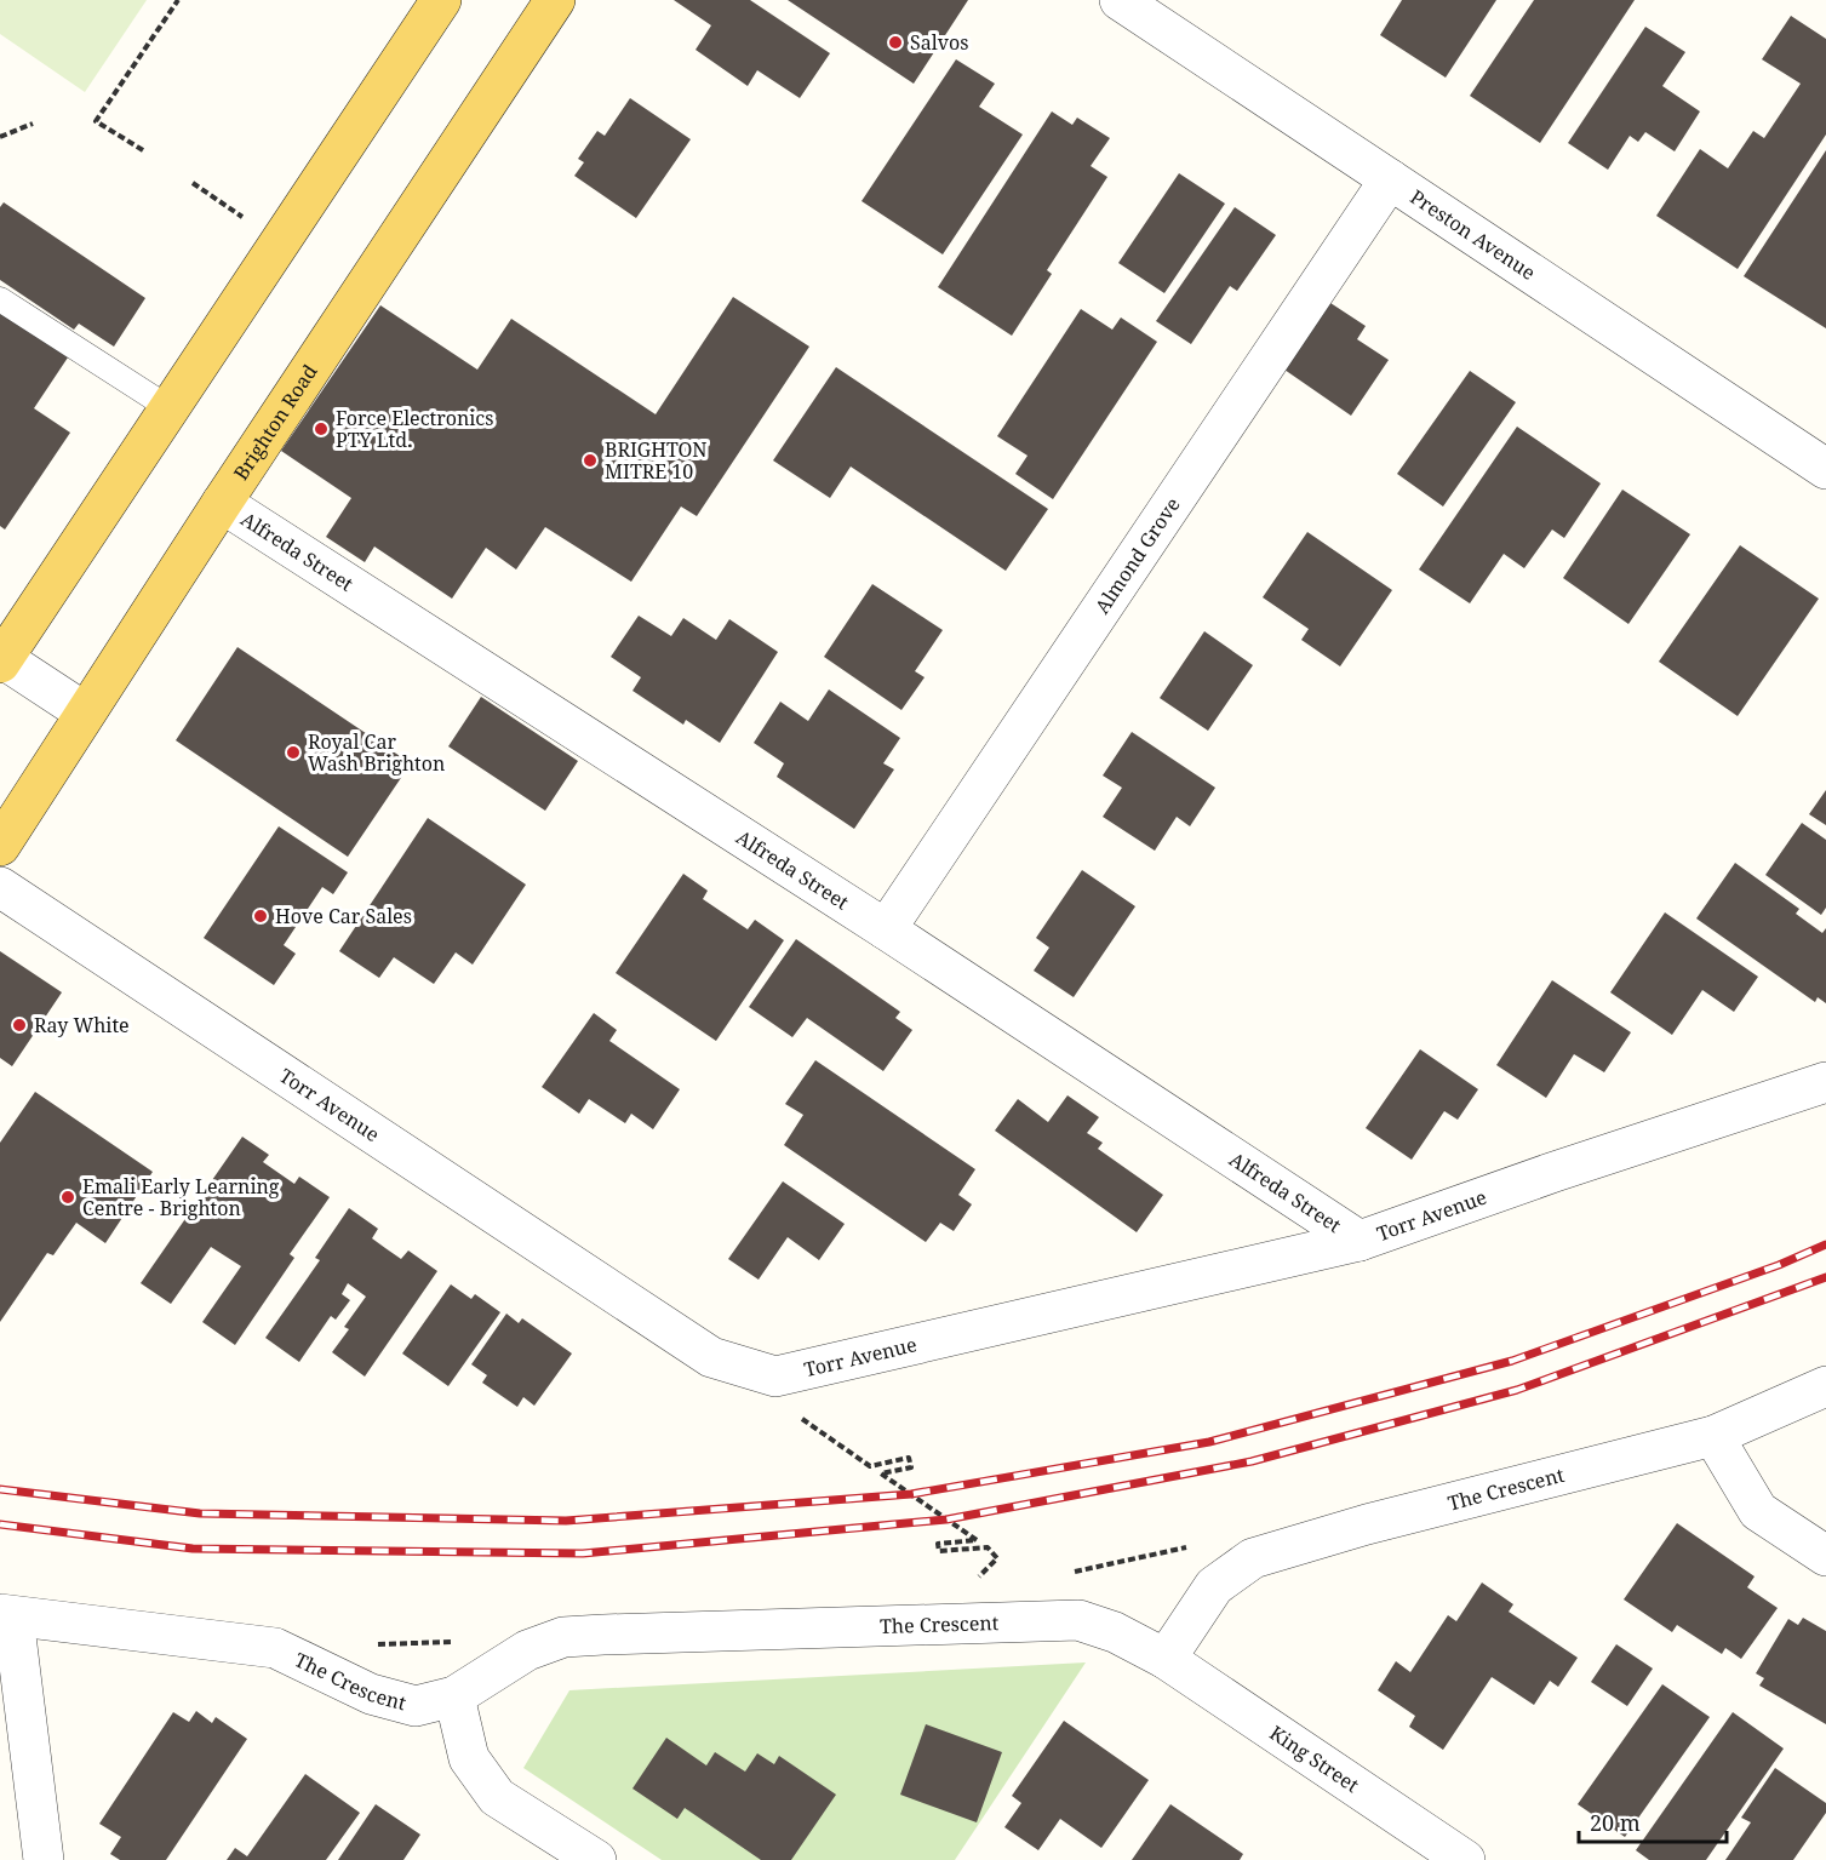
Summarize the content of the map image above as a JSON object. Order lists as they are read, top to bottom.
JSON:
{
  "streets": {
    "main road": ["Brighton Road"],
    "street": [
      "Preston Avenue",
      "Alfreda Street",
      "Almond Grove",
      "Torr Avenue",
      "The Crescent",
      "King Street"
    ]
  },
  "crossings": [
    ["Preston Avenue", "Almond Grove"],
    ["Brighton Road", "Alfreda Street"],
    ["Alfreda Street", "Almond Grove"],
    ["Alfreda Street", "Torr Avenue"],
    ["The Crescent", "King Street"]
  ],
  "places": [
    "Salvos",
    "Force Electronics PTY Ltd.",
    "BRIGHTON MITRE 10",
    "Royal Car Wash Brighton",
    "Hove Car Sales",
    "Ray White",
    "Emali Early Learning Centre - Brighton"
  ],
  "scale_bar": "20 m"
}
